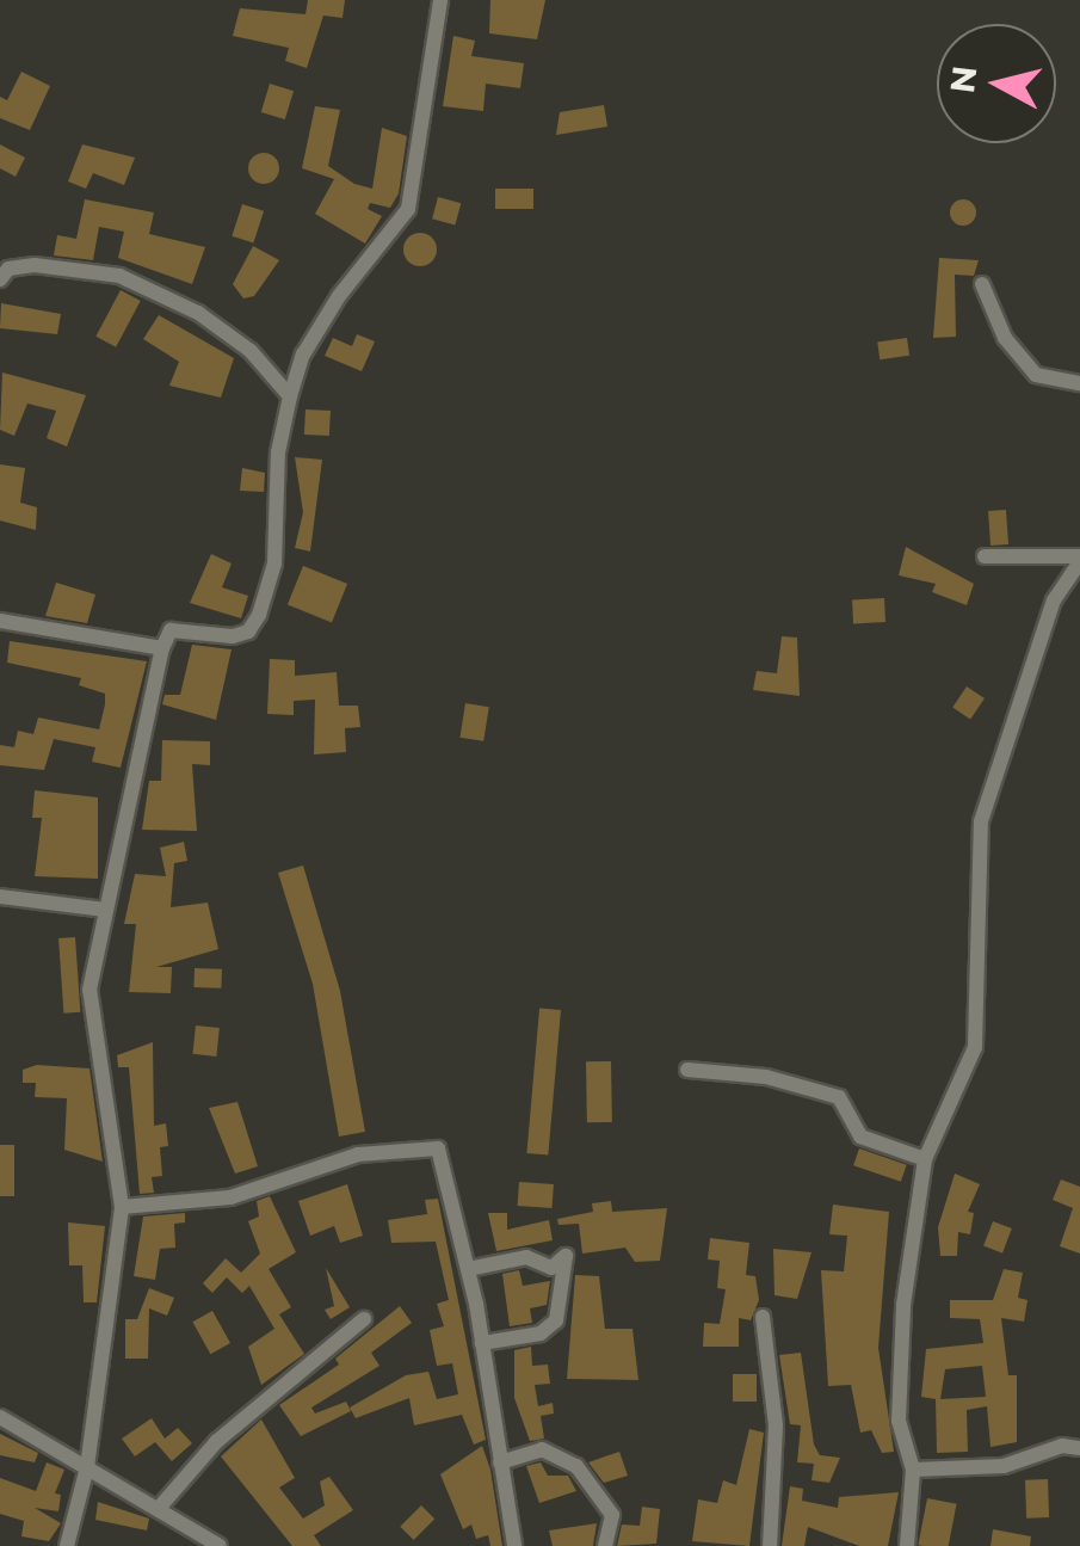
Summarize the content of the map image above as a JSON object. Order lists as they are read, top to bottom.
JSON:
{
  "north": "left"
}
